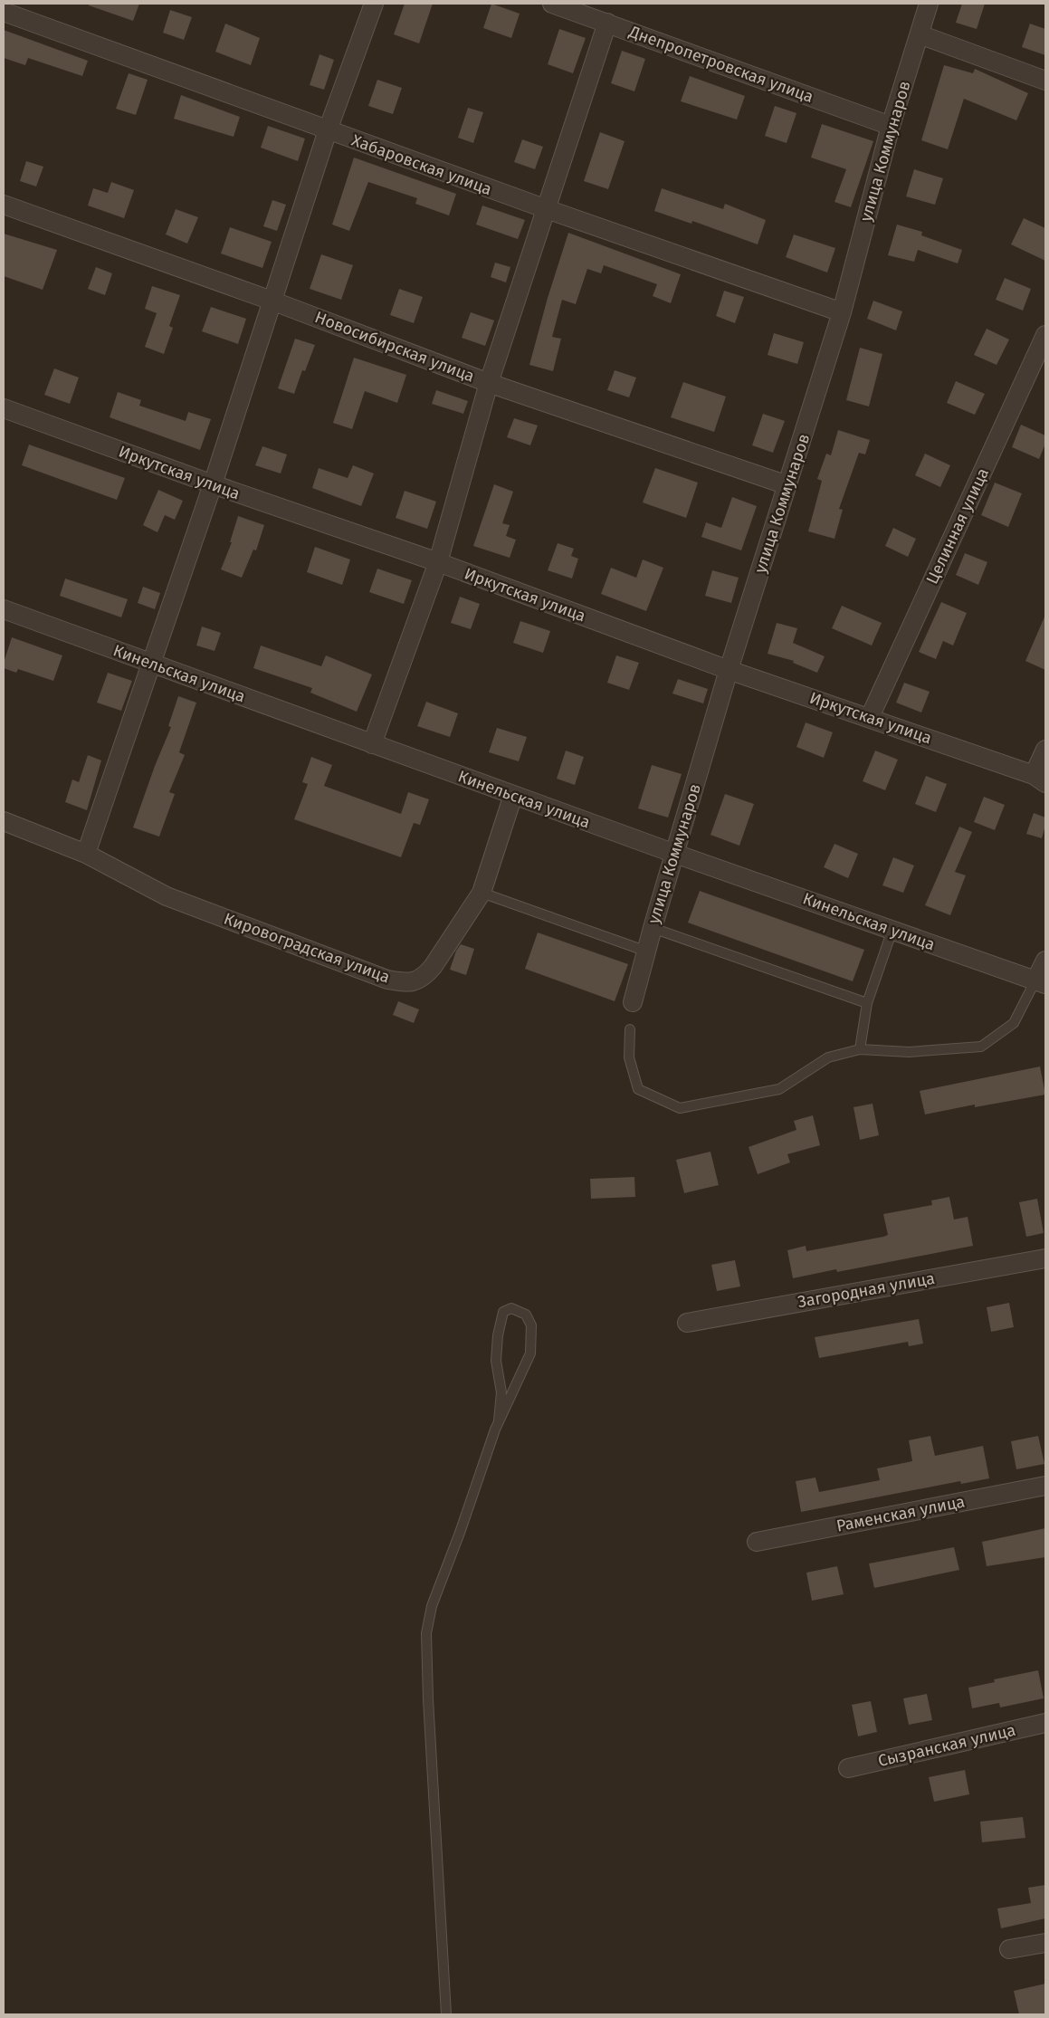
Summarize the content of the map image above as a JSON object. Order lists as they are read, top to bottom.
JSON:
{
  "streets": {
    "street": [
      "Днепропетровская улица",
      "улица Коммунаров",
      "Хабаровская улица",
      "Новосибирская улица",
      "Иркутская улица",
      "Целинная улица",
      "Кинельская улица",
      "Кировоградская улица",
      "Загородная улица",
      "Раменская улица",
      "Сызранская улица"
    ]
  },
  "crossings": [
    ["Днепропетровская улица", "улица Коммунаров"],
    ["улица Коммунаров", "Хабаровская улица"],
    ["улица Коммунаров", "Новосибирская улица"],
    ["улица Коммунаров", "Иркутская улица"],
    ["улица Коммунаров", "Кинельская улица"],
    ["Иркутская улица", "Целинная улица"],
    ["Кинельская улица", "Кировоградская улица"]
  ]
}
